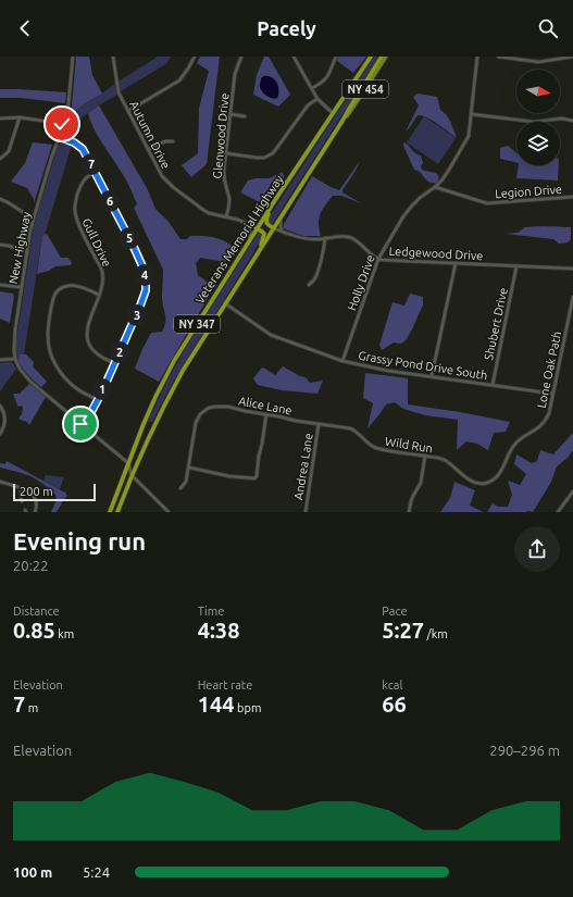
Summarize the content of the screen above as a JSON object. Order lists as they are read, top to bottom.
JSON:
{
  "streets": {
    "highway": ["Veterans Memorial Highway", "NY 347"],
    "main road": ["NY 454"],
    "street": [
      "Autumn Drive",
      "Glenwood Drive",
      "Legion Drive",
      "Gull Drive",
      "New Highway",
      "Ledgewood Drive",
      "Holly Drive",
      "Shubert Drive",
      "Grassy Pond Drive South",
      "Lone Oak Path",
      "Alice Lane",
      "Wild Run",
      "Andrea Lane"
    ]
  },
  "crossings": [
    ["NY 454", "Veterans Memorial Highway"],
    ["Autumn Drive", "Glenwood Drive"],
    ["Autumn Drive", "Veterans Memorial Highway"],
    ["Legion Drive", "Holly Drive"],
    ["Veterans Memorial Highway", "New Highway"],
    ["Veterans Memorial Highway", "Ledgewood Drive"],
    ["Veterans Memorial Highway", "Grassy Pond Drive South"],
    ["Ledgewood Drive", "Holly Drive"],
    ["Ledgewood Drive", "Shubert Drive"],
    ["Holly Drive", "Grassy Pond Drive South"],
    ["Shubert Drive", "Grassy Pond Drive South"],
    ["Grassy Pond Drive South", "Lone Oak Path"],
    ["Lone Oak Path", "Wild Run"],
    ["Alice Lane", "Wild Run"],
    ["Alice Lane", "Andrea Lane"],
    ["Wild Run", "Andrea Lane"]
  ],
  "scale_bar": "200 m",
  "north": "right",
  "page": {
    "header": "Pacely",
    "pins": [
      "7",
      "6",
      "5",
      "4",
      "3",
      "2",
      "1"
    ],
    "scale": "200 m",
    "heading": ["Evening run", "20:22"],
    "stats": [
      ["Distance", "0.85 km"],
      ["Time", "4:38"],
      ["Pace", "5:27 /km"],
      ["Elevation", "7 m"],
      ["Heart rate", "144 bpm"],
      ["kcal", "66"]
    ],
    "chart": ["Elevation", "290–296 m"],
    "list": [
      {
        "name": "100 m",
        "note": "5:24"
      }
    ]
  }
}
